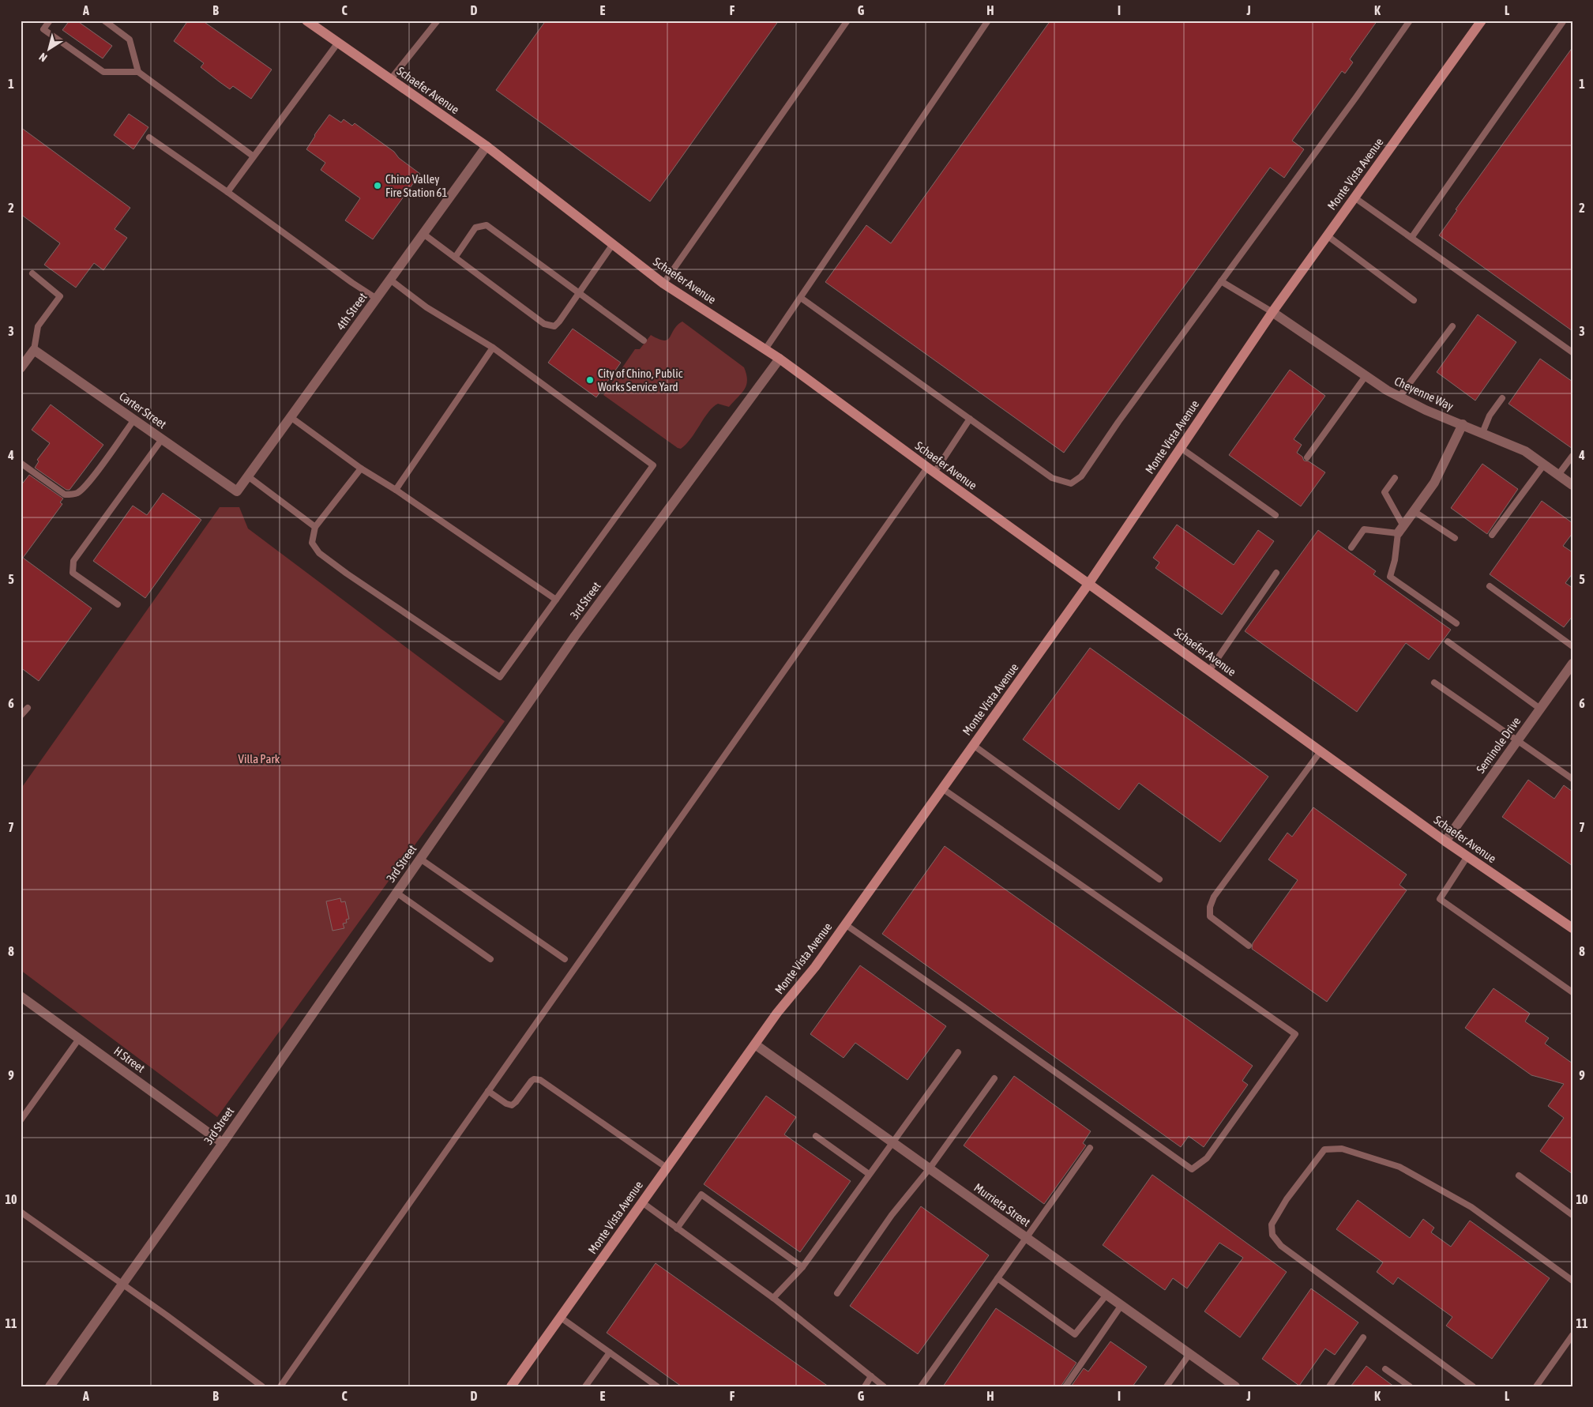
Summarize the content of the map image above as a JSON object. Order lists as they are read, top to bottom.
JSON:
{
  "streets": {
    "street": [
      "Schaefer Avenue",
      "Monte Vista Avenue",
      "4th Street",
      "Cheyenne Way",
      "Carter Street",
      "3rd Street",
      "Seminole Drive",
      "H Street",
      "Murrieta Street"
    ]
  },
  "crossings": [
    ["Schaefer Avenue", "Monte Vista Avenue"],
    ["Schaefer Avenue", "4th Street"],
    ["Schaefer Avenue", "3rd Street"],
    ["Schaefer Avenue", "Seminole Drive"],
    ["Monte Vista Avenue", "Cheyenne Way"],
    ["Monte Vista Avenue", "Murrieta Street"],
    ["4th Street", "Carter Street"],
    ["3rd Street", "H Street"]
  ],
  "parks": ["Villa Park"],
  "places": ["Chino Valley Fire Station 61", "City of Chino, Public Works Service Yard"],
  "north": "bottom left",
  "grid": {
    "columns": [
      "A",
      "B",
      "C",
      "D",
      "E",
      "F",
      "G",
      "H",
      "I",
      "J",
      "K",
      "L"
    ],
    "rows": [
      "1",
      "2",
      "3",
      "4",
      "5",
      "6",
      "7",
      "8",
      "9",
      "10",
      "11"
    ]
  }
}
